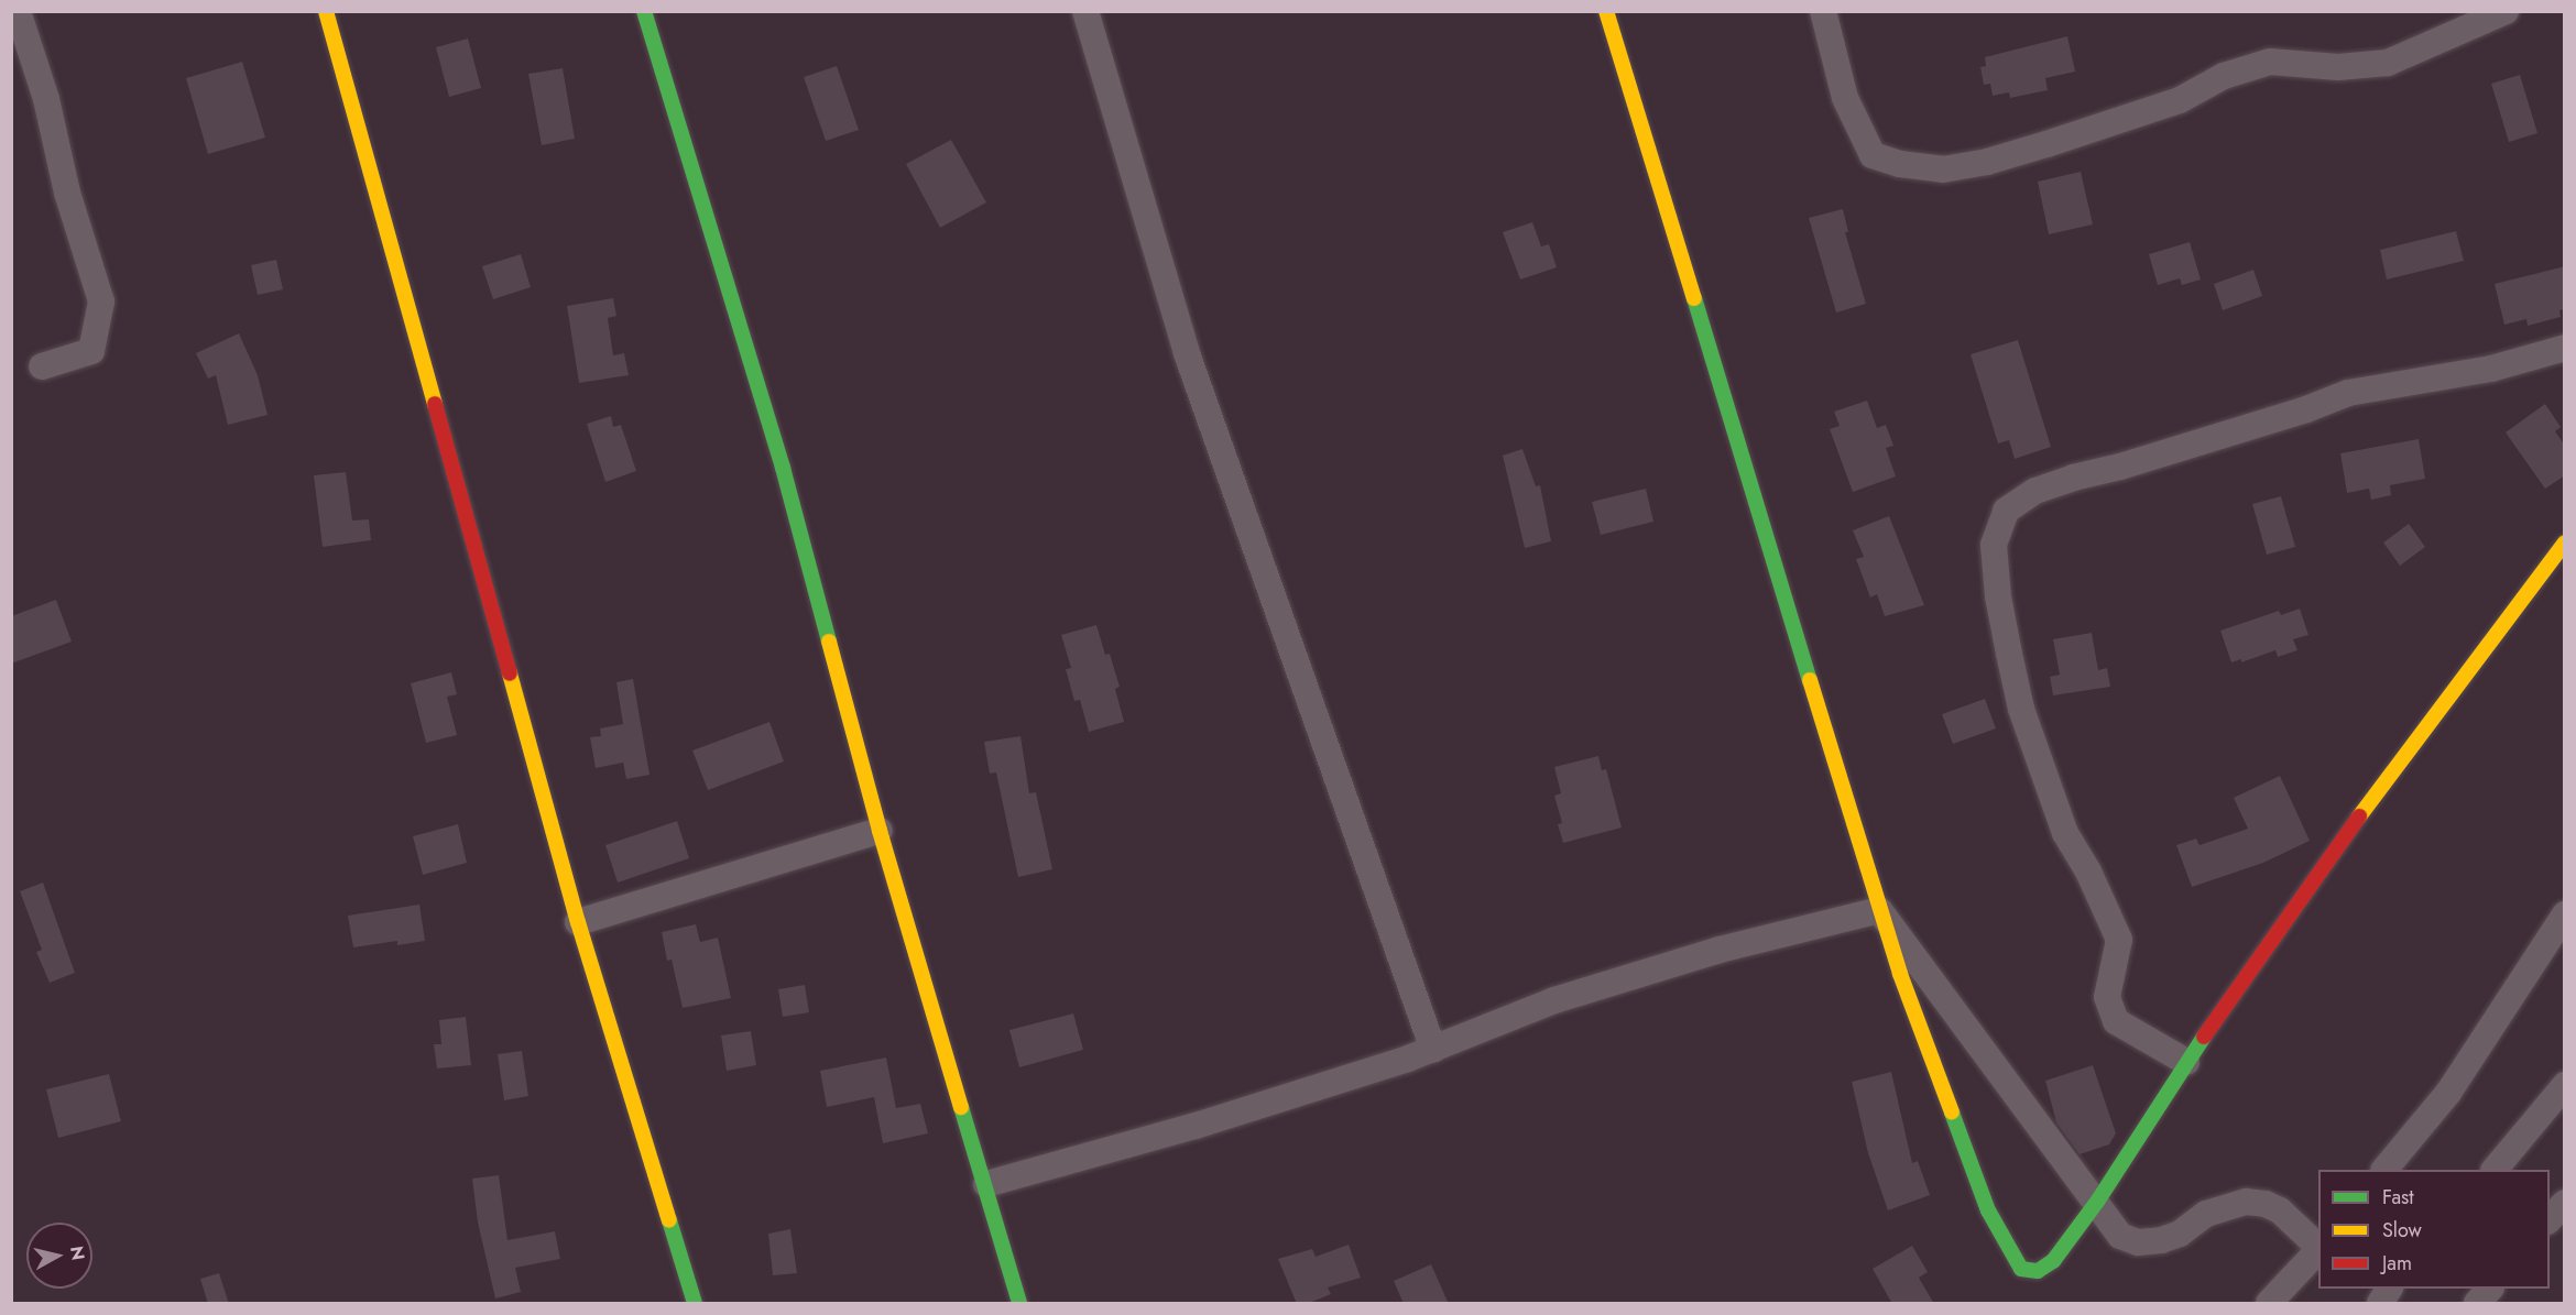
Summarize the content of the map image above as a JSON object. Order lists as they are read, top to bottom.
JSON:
{
  "legend": ["Fast", "Slow", "Jam"],
  "north": "right"
}
